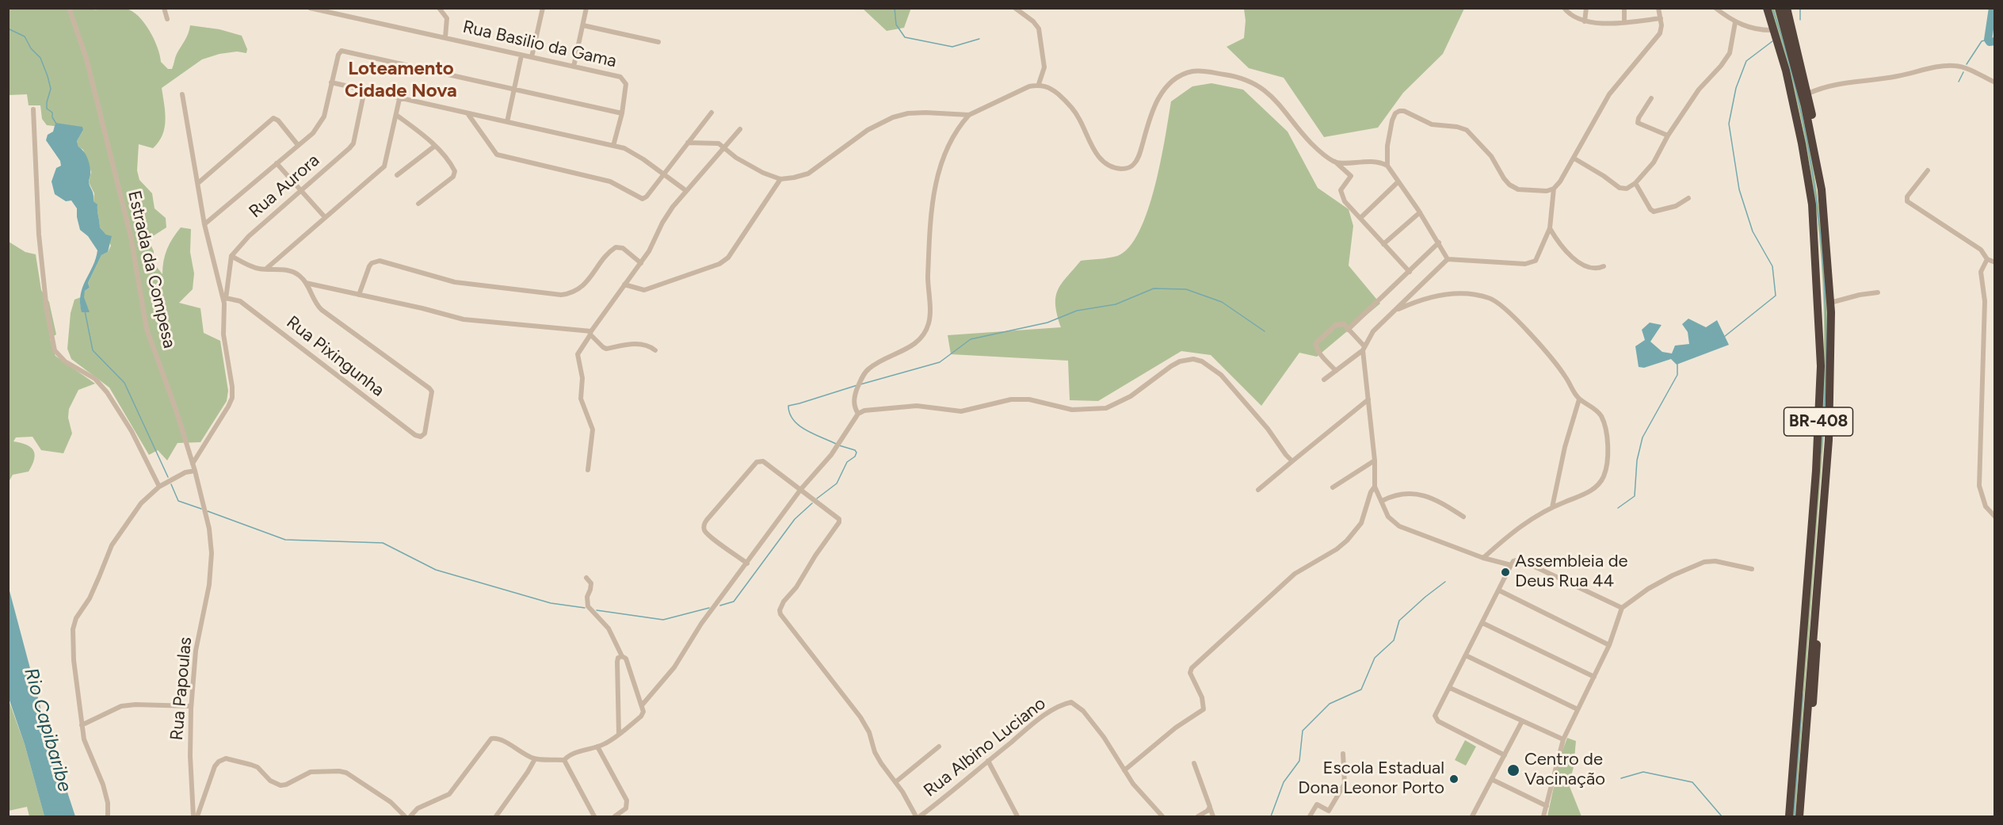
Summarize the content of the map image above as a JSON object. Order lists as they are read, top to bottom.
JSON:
{
  "streets": {
    "highway": ["BR-408"],
    "street": [
      "Rua Basilio da Gama",
      "Rua Aurora",
      "Estrada da Compesa",
      "Rua Pixingunha",
      "Rua Papoulas",
      "Rua Albino Luciano"
    ]
  },
  "crossings": [
    ["Estrada da Compesa", "Rua Papoulas"]
  ],
  "districts": ["Loteamento Cidade Nova"],
  "water": ["Rio Capibaribe"],
  "places": ["Assembleia de Deus Rua 44", "Centro de Vacinação", "Escola Estadual Dona Leonor Porto"]
}
